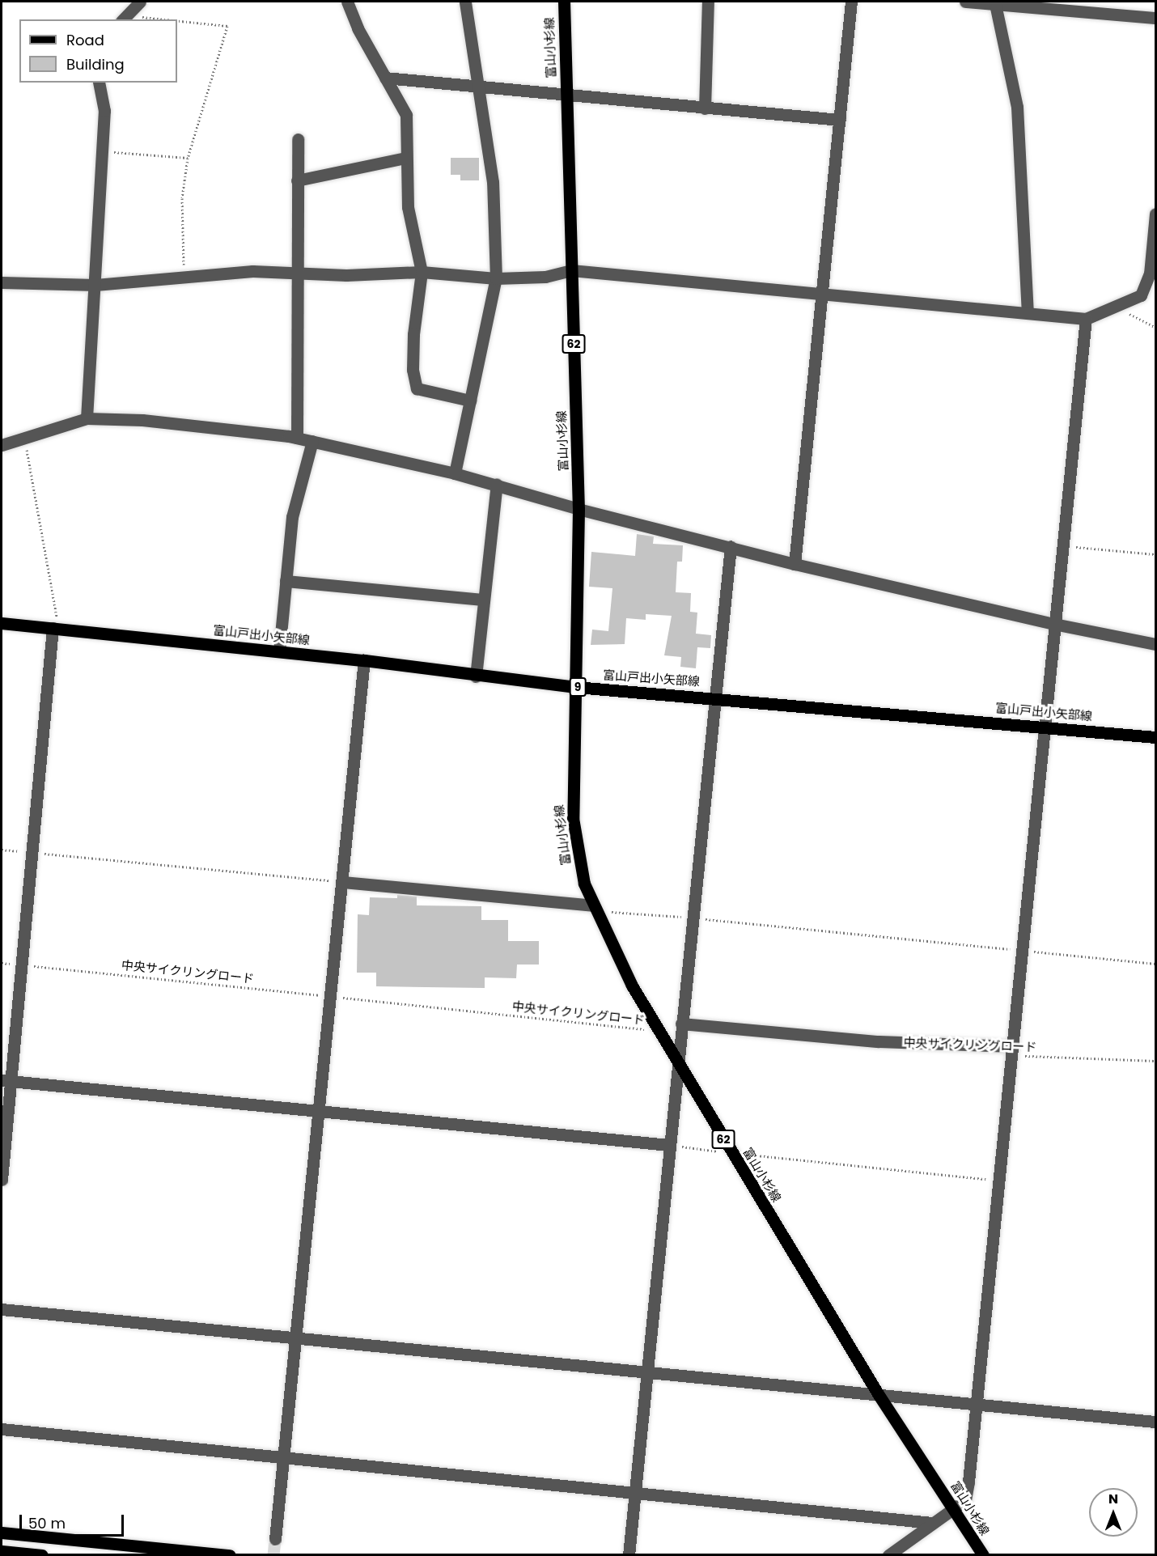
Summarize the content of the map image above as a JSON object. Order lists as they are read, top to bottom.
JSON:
{
  "streets": {
    "main road": [
      "富山小杉線",
      "62",
      "富山戸出小矢部線",
      "9"
    ],
    "path": ["中央サイクリングロード"]
  },
  "crossings": [
    ["富山小杉線", "富山戸出小矢部線"],
    ["富山小杉線", "中央サイクリングロード"]
  ],
  "legend": ["Road", "Building"],
  "scale_bar": "50 m",
  "north": "top"
}
